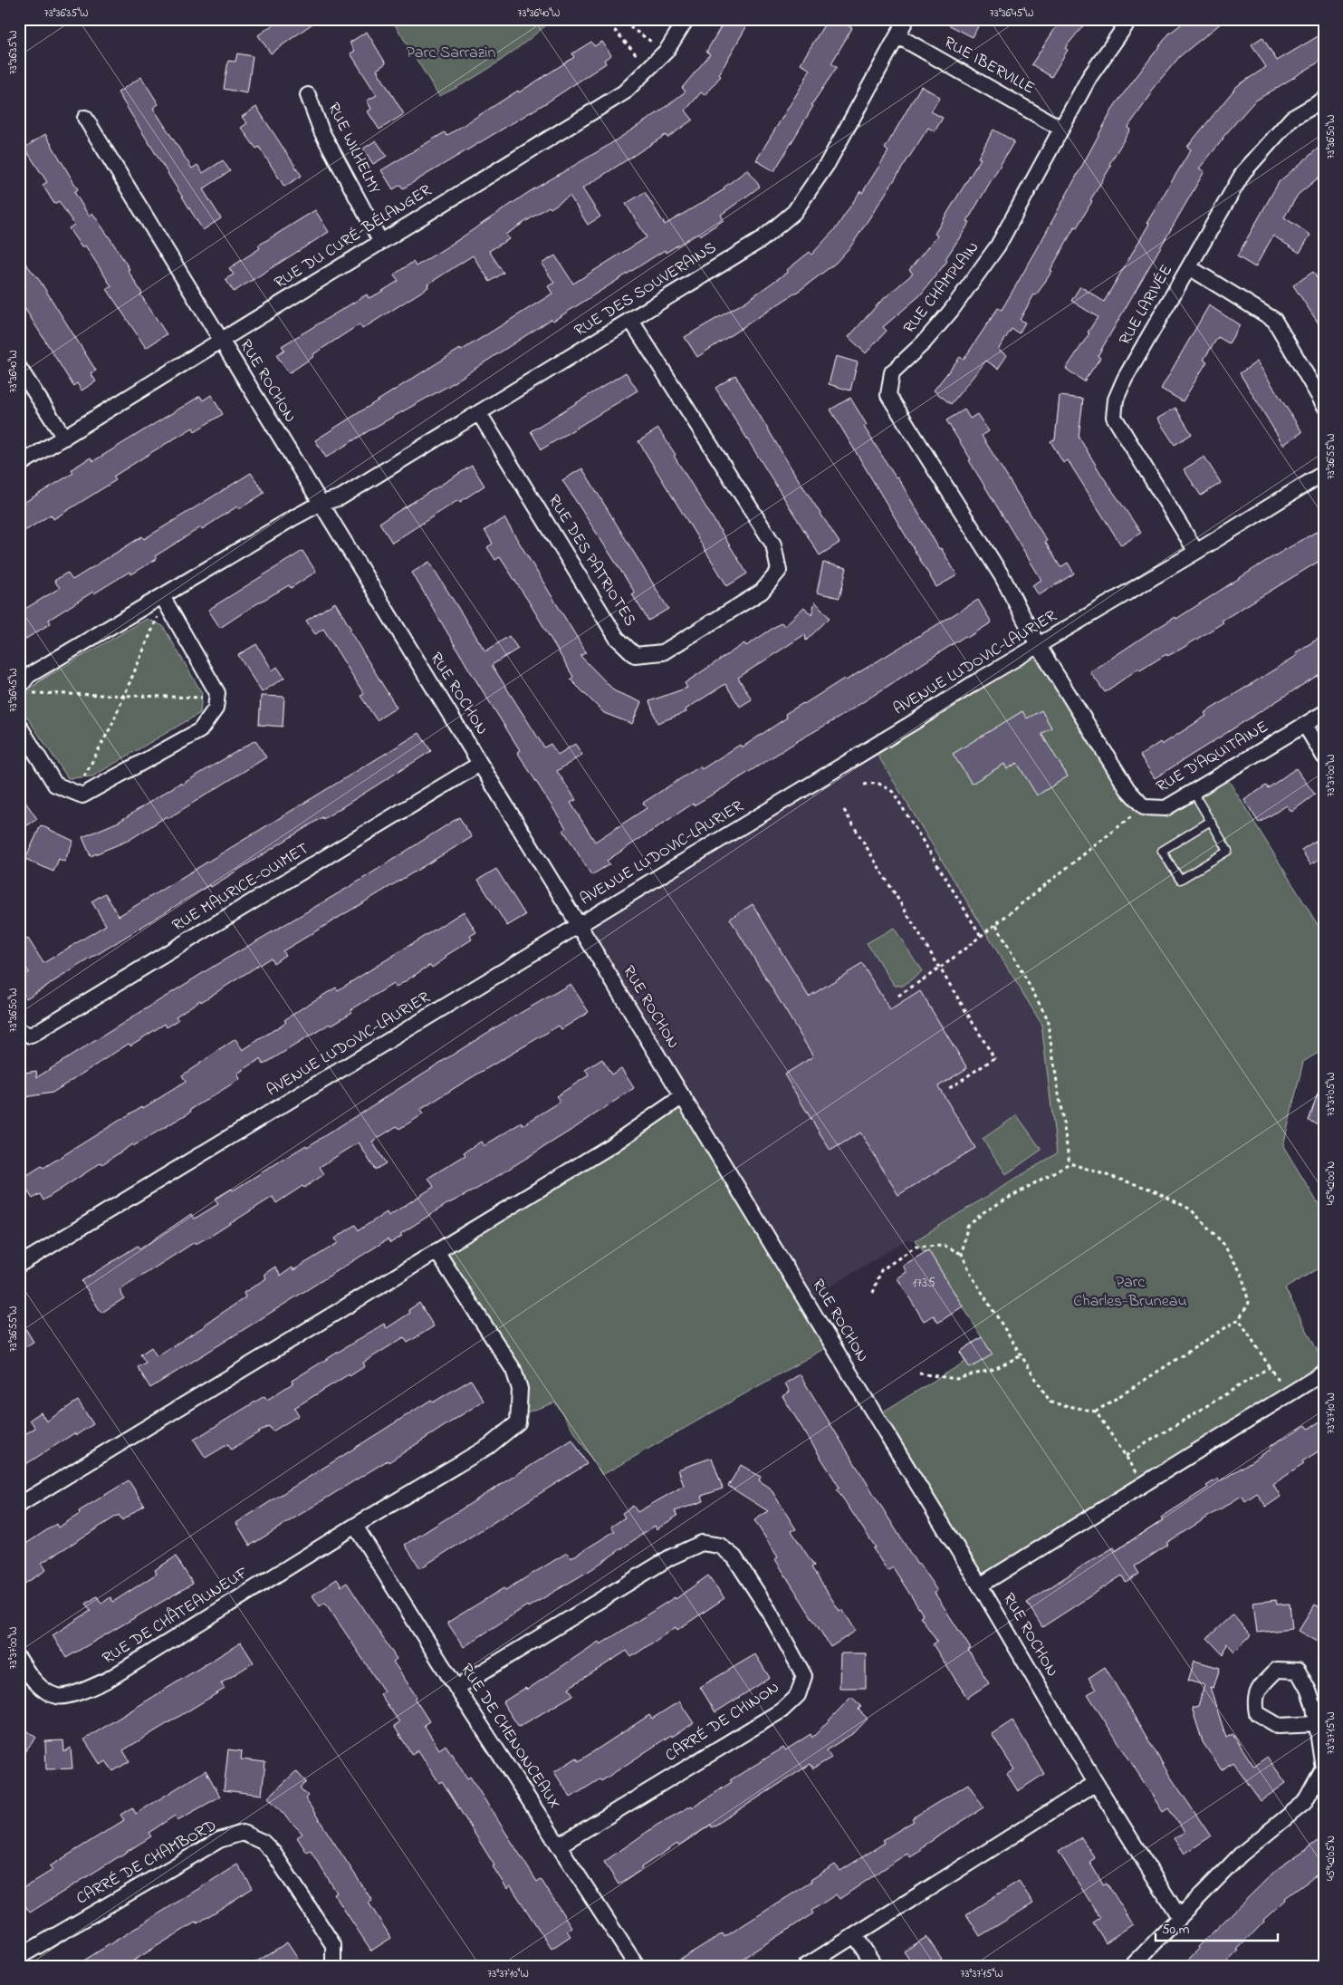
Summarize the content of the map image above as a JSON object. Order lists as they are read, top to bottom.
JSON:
{
  "streets": {
    "street": [
      "RUE IBERVILLE",
      "RUE WILHELMY",
      "RUE DU CURÉ-BÉLANGER",
      "RUE CHAMPLAIN",
      "RUE DES SOUVERAINS",
      "RUE LARIVÉE",
      "RUE ROCHON",
      "RUE DES PATRIOTES",
      "AVENUE LUDOVIC-LAURIER",
      "RUE D'AQUITAINE",
      "RUE MAURICE-OUIMET",
      "RUE DE CHÂTEAUNEUF",
      "CARRÉ DE CHINON",
      "RUE DE CHENONCEAUX",
      "CARRÉ DE CHAMBORD"
    ]
  },
  "crossings": [
    ["RUE IBERVILLE", "RUE CHAMPLAIN"],
    ["RUE IBERVILLE", "RUE DES SOUVERAINS"],
    ["RUE WILHELMY", "RUE DU CURÉ-BÉLANGER"],
    ["RUE DU CURÉ-BÉLANGER", "RUE ROCHON"],
    ["RUE CHAMPLAIN", "AVENUE LUDOVIC-LAURIER"],
    ["RUE CHAMPLAIN", "RUE D'AQUITAINE"],
    ["RUE DES SOUVERAINS", "RUE ROCHON"],
    ["RUE DES SOUVERAINS", "RUE DES PATRIOTES"],
    ["RUE LARIVÉE", "AVENUE LUDOVIC-LAURIER"],
    ["RUE ROCHON", "AVENUE LUDOVIC-LAURIER"],
    ["RUE ROCHON", "RUE MAURICE-OUIMET"],
    ["AVENUE LUDOVIC-LAURIER", "RUE D'AQUITAINE"],
    ["RUE DE CHÂTEAUNEUF", "RUE DE CHENONCEAUX"],
    ["CARRÉ DE CHINON", "RUE DE CHENONCEAUX"]
  ],
  "parks": ["Parc Sarrazin", "Parc Charles-Bruneau"],
  "house_numbers": ["1735"],
  "scale_bar": "50 m",
  "coordinates": [
    "73°36'35\"W",
    "73°36'40\"W",
    "73°36'45\"W",
    "73°36'50\"W",
    "73°36'55\"W",
    "73°37'00\"W",
    "73°37'05\"W",
    "45°42'00\"N",
    "73°37'10\"W",
    "73°37'15\"W",
    "45°42'05\"N"
  ]
}
